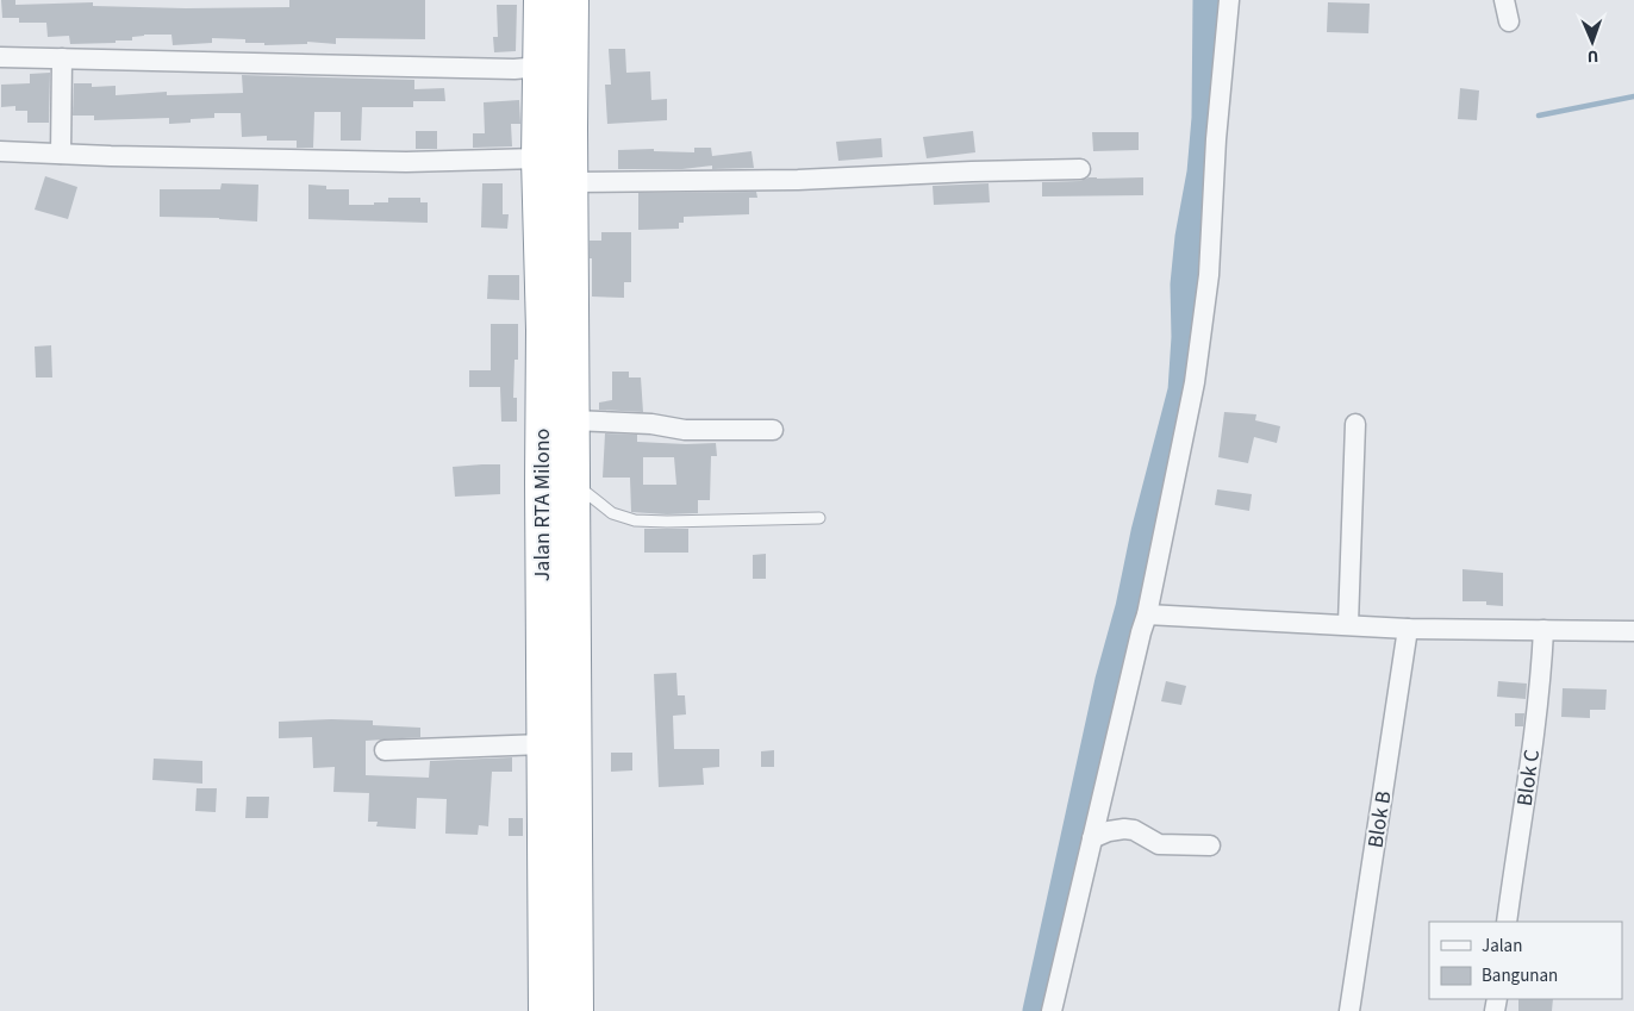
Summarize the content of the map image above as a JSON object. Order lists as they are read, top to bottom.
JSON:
{
  "streets": {
    "highway": ["Jalan RTA Milono"],
    "street": ["Blok C", "Blok B"]
  },
  "legend": ["Jalan", "Bangunan"],
  "north": "bottom"
}
